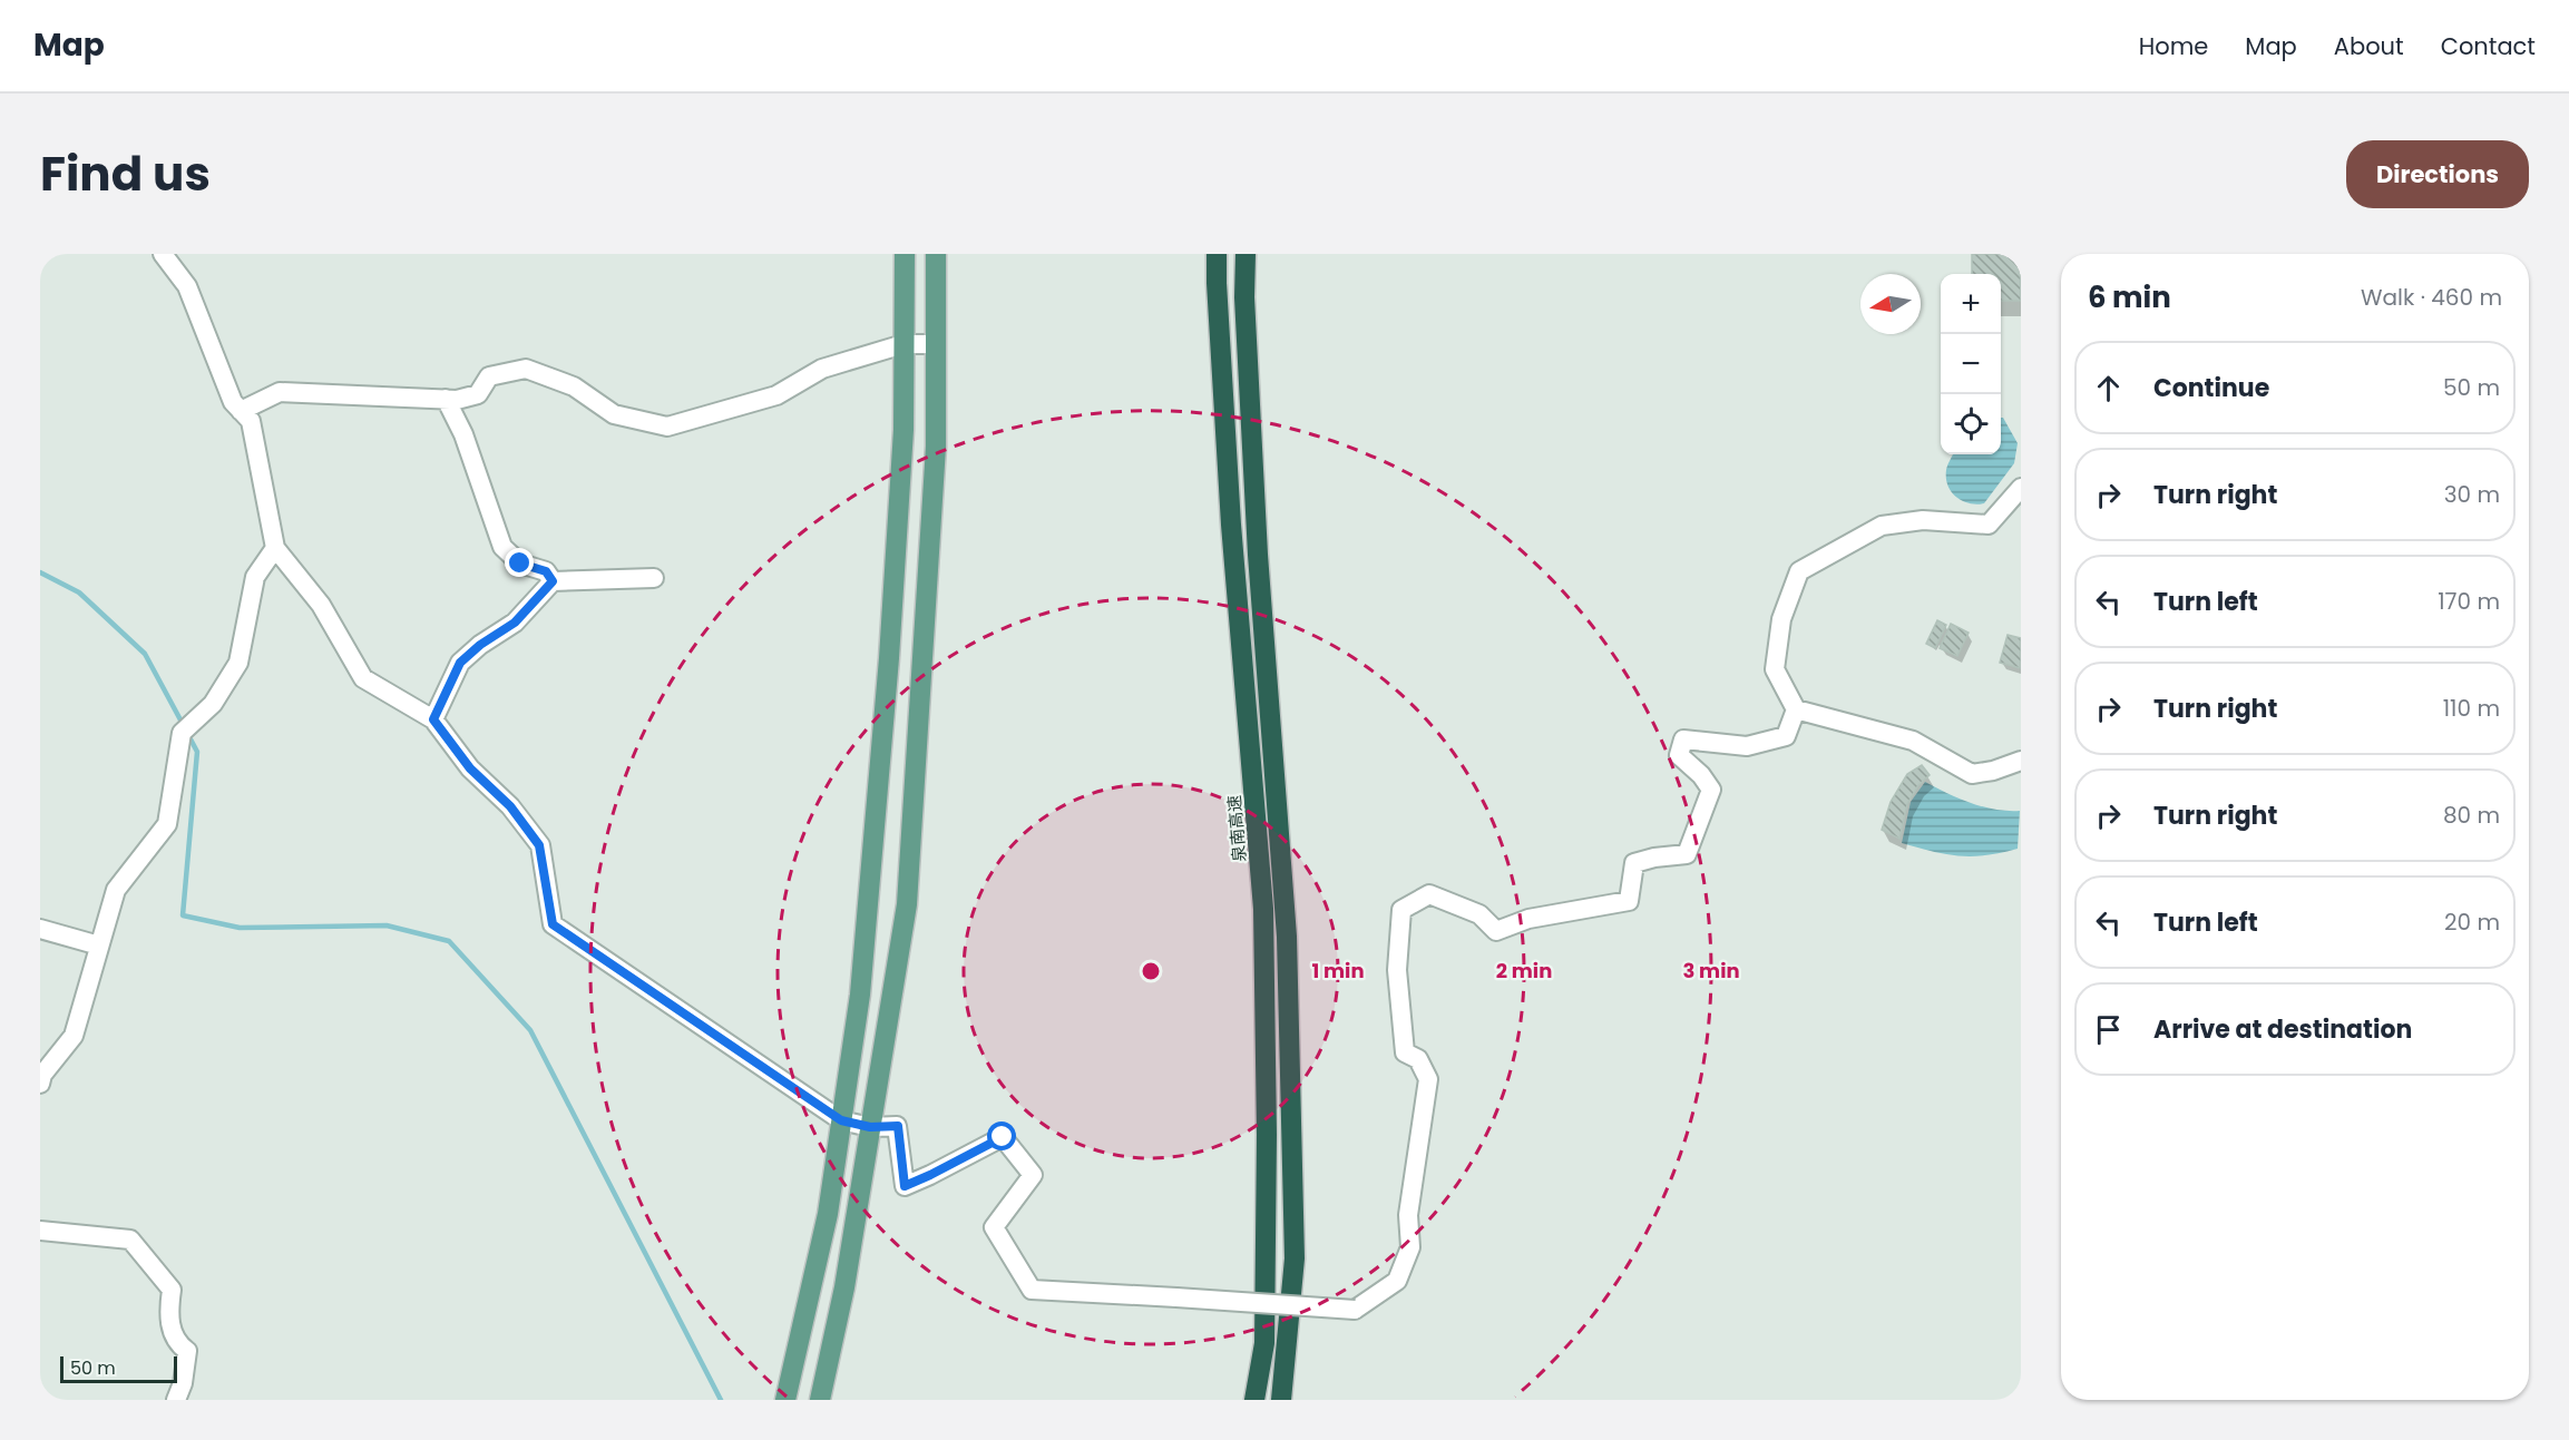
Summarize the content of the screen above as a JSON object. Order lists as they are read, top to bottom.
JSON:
{
  "streets": {
    "highway": ["泉南高速"]
  },
  "scale_bar": "50 m",
  "north": "left",
  "page": {
    "header": "Map",
    "nav": [
      "Home",
      "Map",
      "About",
      "Contact"
    ],
    "title": "Find us",
    "buttons": "Directions",
    "heading": ["6 min", "Walk · 460 m"],
    "map_buttons": ["+", "−"],
    "list": [
      ["Continue", "50 m"],
      ["Turn right", "30 m"],
      ["Turn left", "170 m"],
      ["Turn right", "110 m"],
      ["Turn right", "80 m"],
      ["Turn left", "20 m"],
      "Arrive at destination"
    ],
    "scale": "50 m"
  },
  "rings": ["1 min", "2 min", "3 min"]
}
